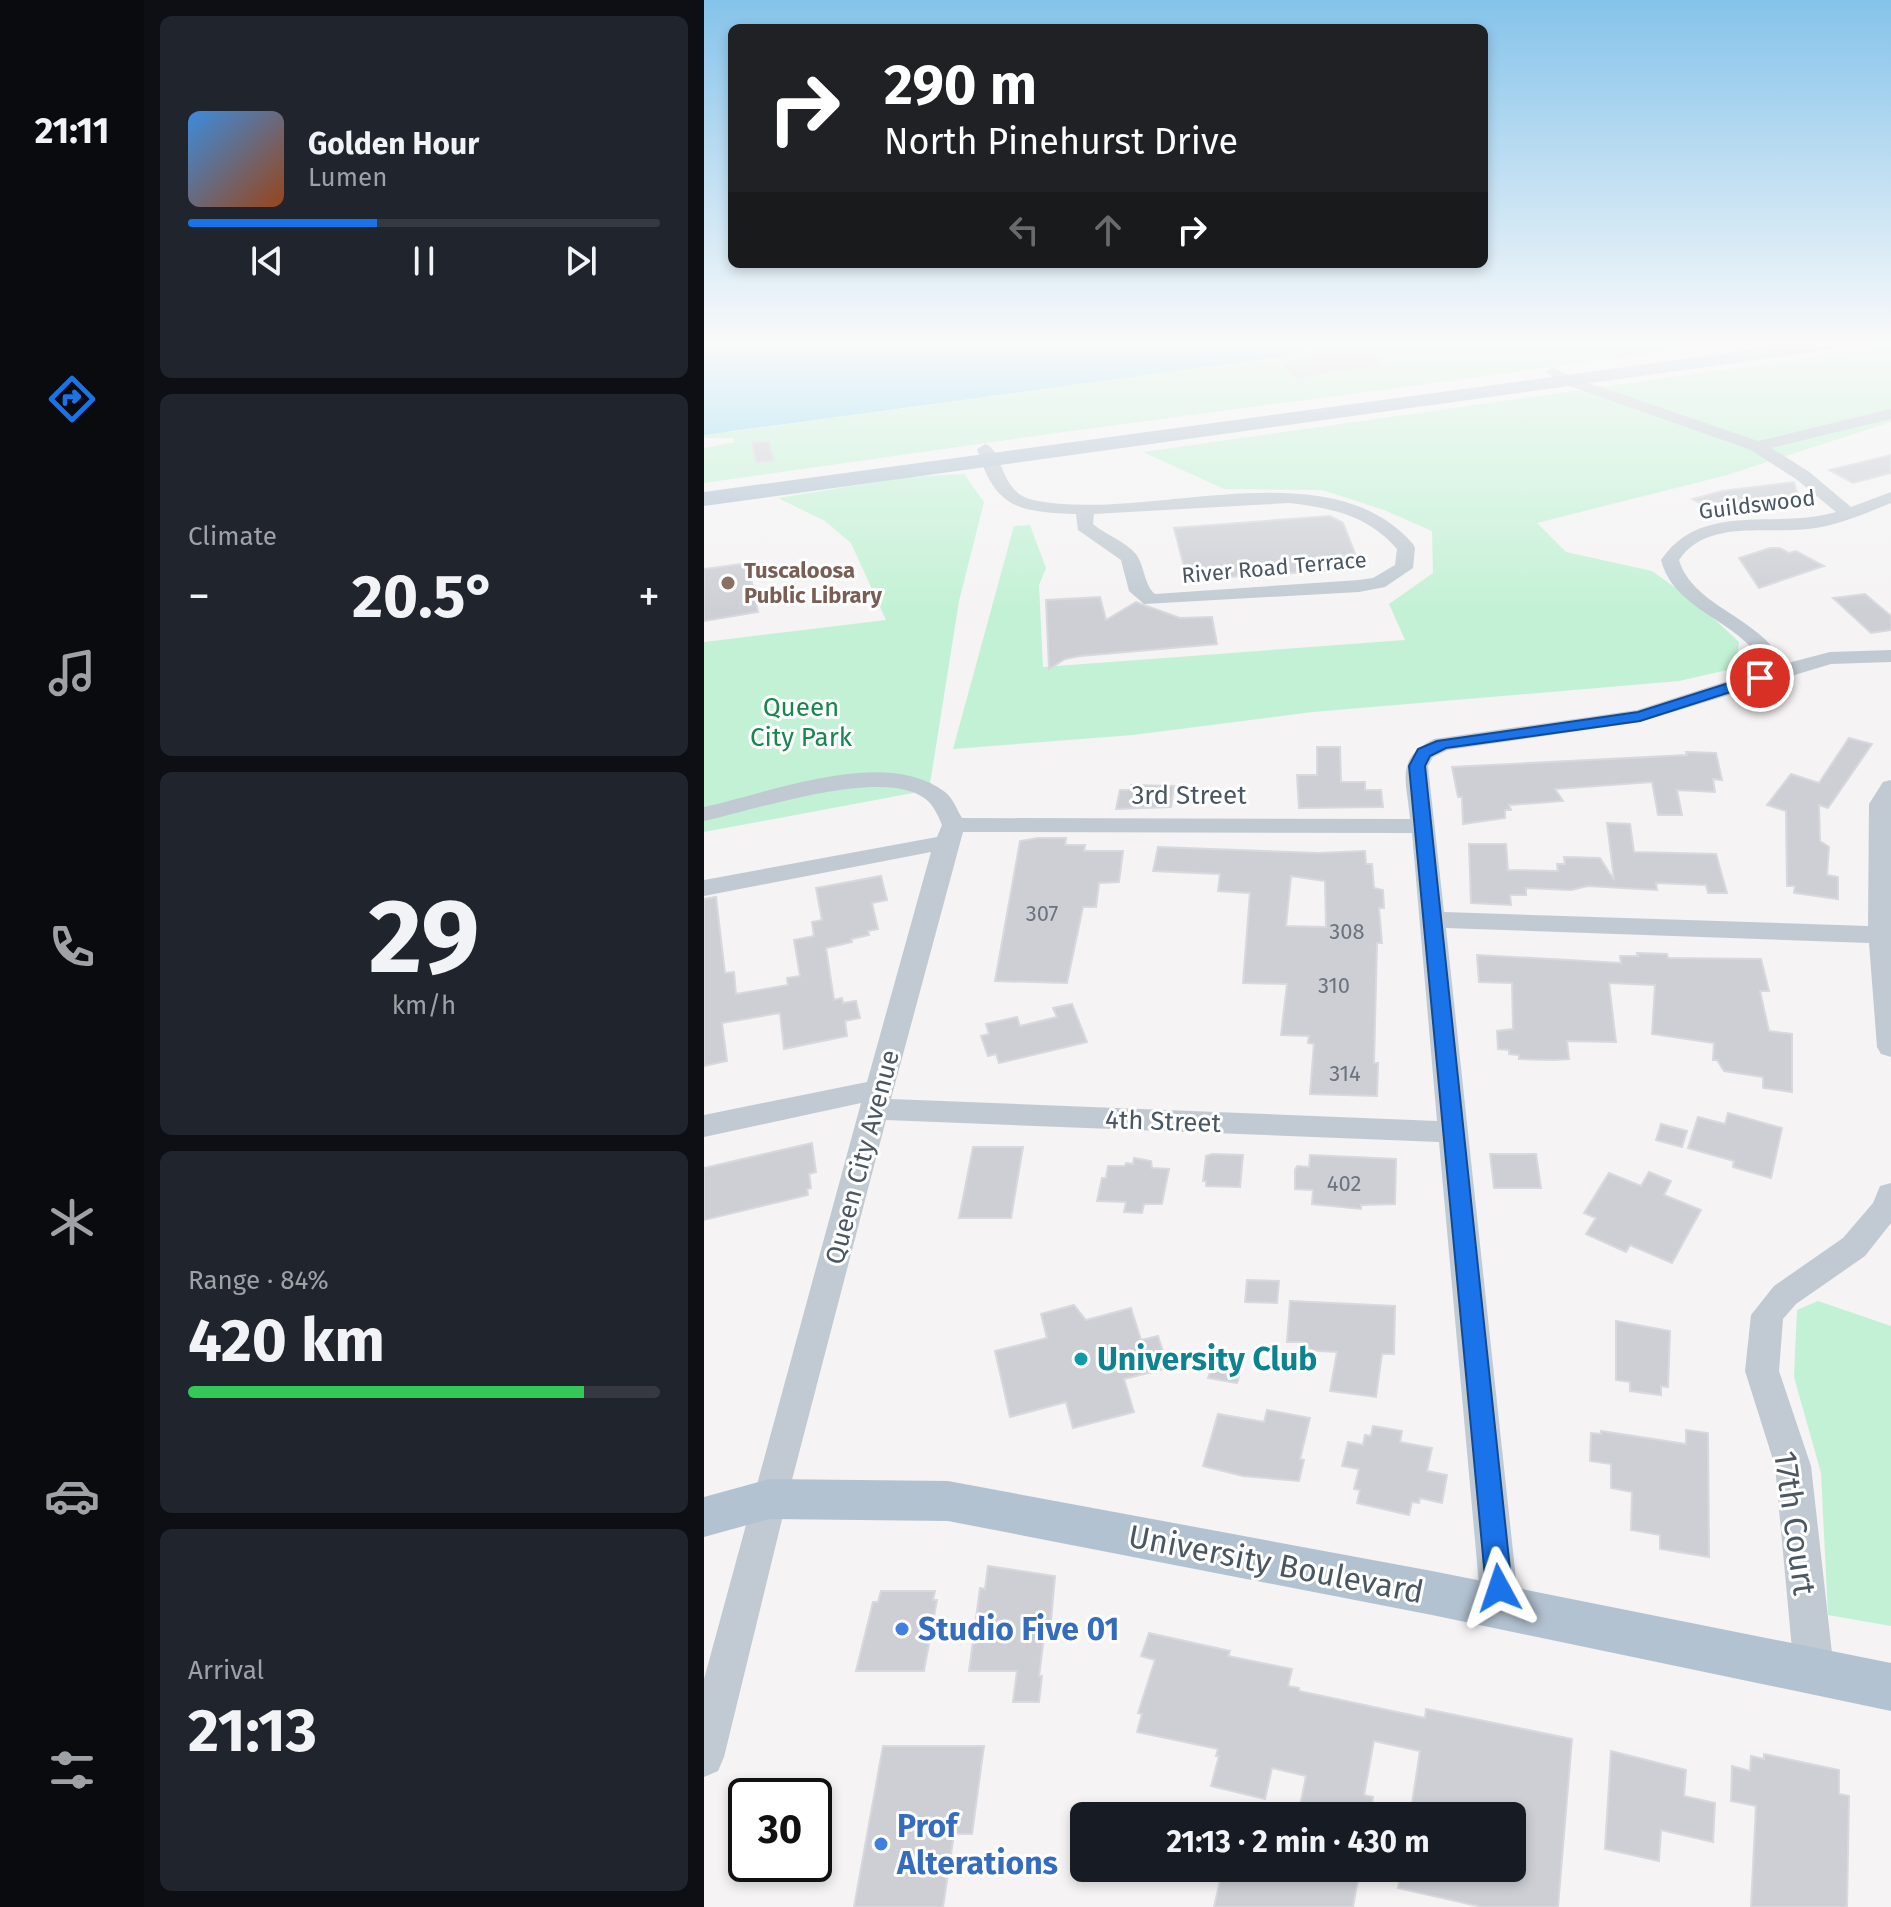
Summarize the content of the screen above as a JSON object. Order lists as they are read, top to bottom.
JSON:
{
  "streets": {
    "main road": ["University Boulevard"],
    "street": [
      "Guildswood",
      "River Road Terrace",
      "3rd Street",
      "4th Street",
      "Queen City Avenue",
      "17th Court"
    ]
  },
  "crossings": [
    ["3rd Street", "Queen City Avenue"],
    ["4th Street", "Queen City Avenue"],
    ["Queen City Avenue", "University Boulevard"],
    ["17th Court", "University Boulevard"]
  ],
  "parks": ["Queen City Park"],
  "places": [
    "Tuscaloosa Public Library",
    "University Club",
    "Studio Five 01",
    "Prof Alterations"
  ],
  "house_numbers": [
    "307",
    "308",
    "310",
    "314",
    "402"
  ],
  "page": {
    "tabs": "21:11",
    "turn": ["290 m", "North Pinehurst Drive"],
    "song": ["Golden Hour", "Lumen"],
    "tile": [
      "Climate",
      ["29", "km/h"],
      ["Range · 84%", "420 km"],
      ["Arrival", "21:13"]
    ],
    "heat": ["−", "20.5°", "+"],
    "limit": "30",
    "trip": "21:13 · 2 min · 430 m"
  }
}
